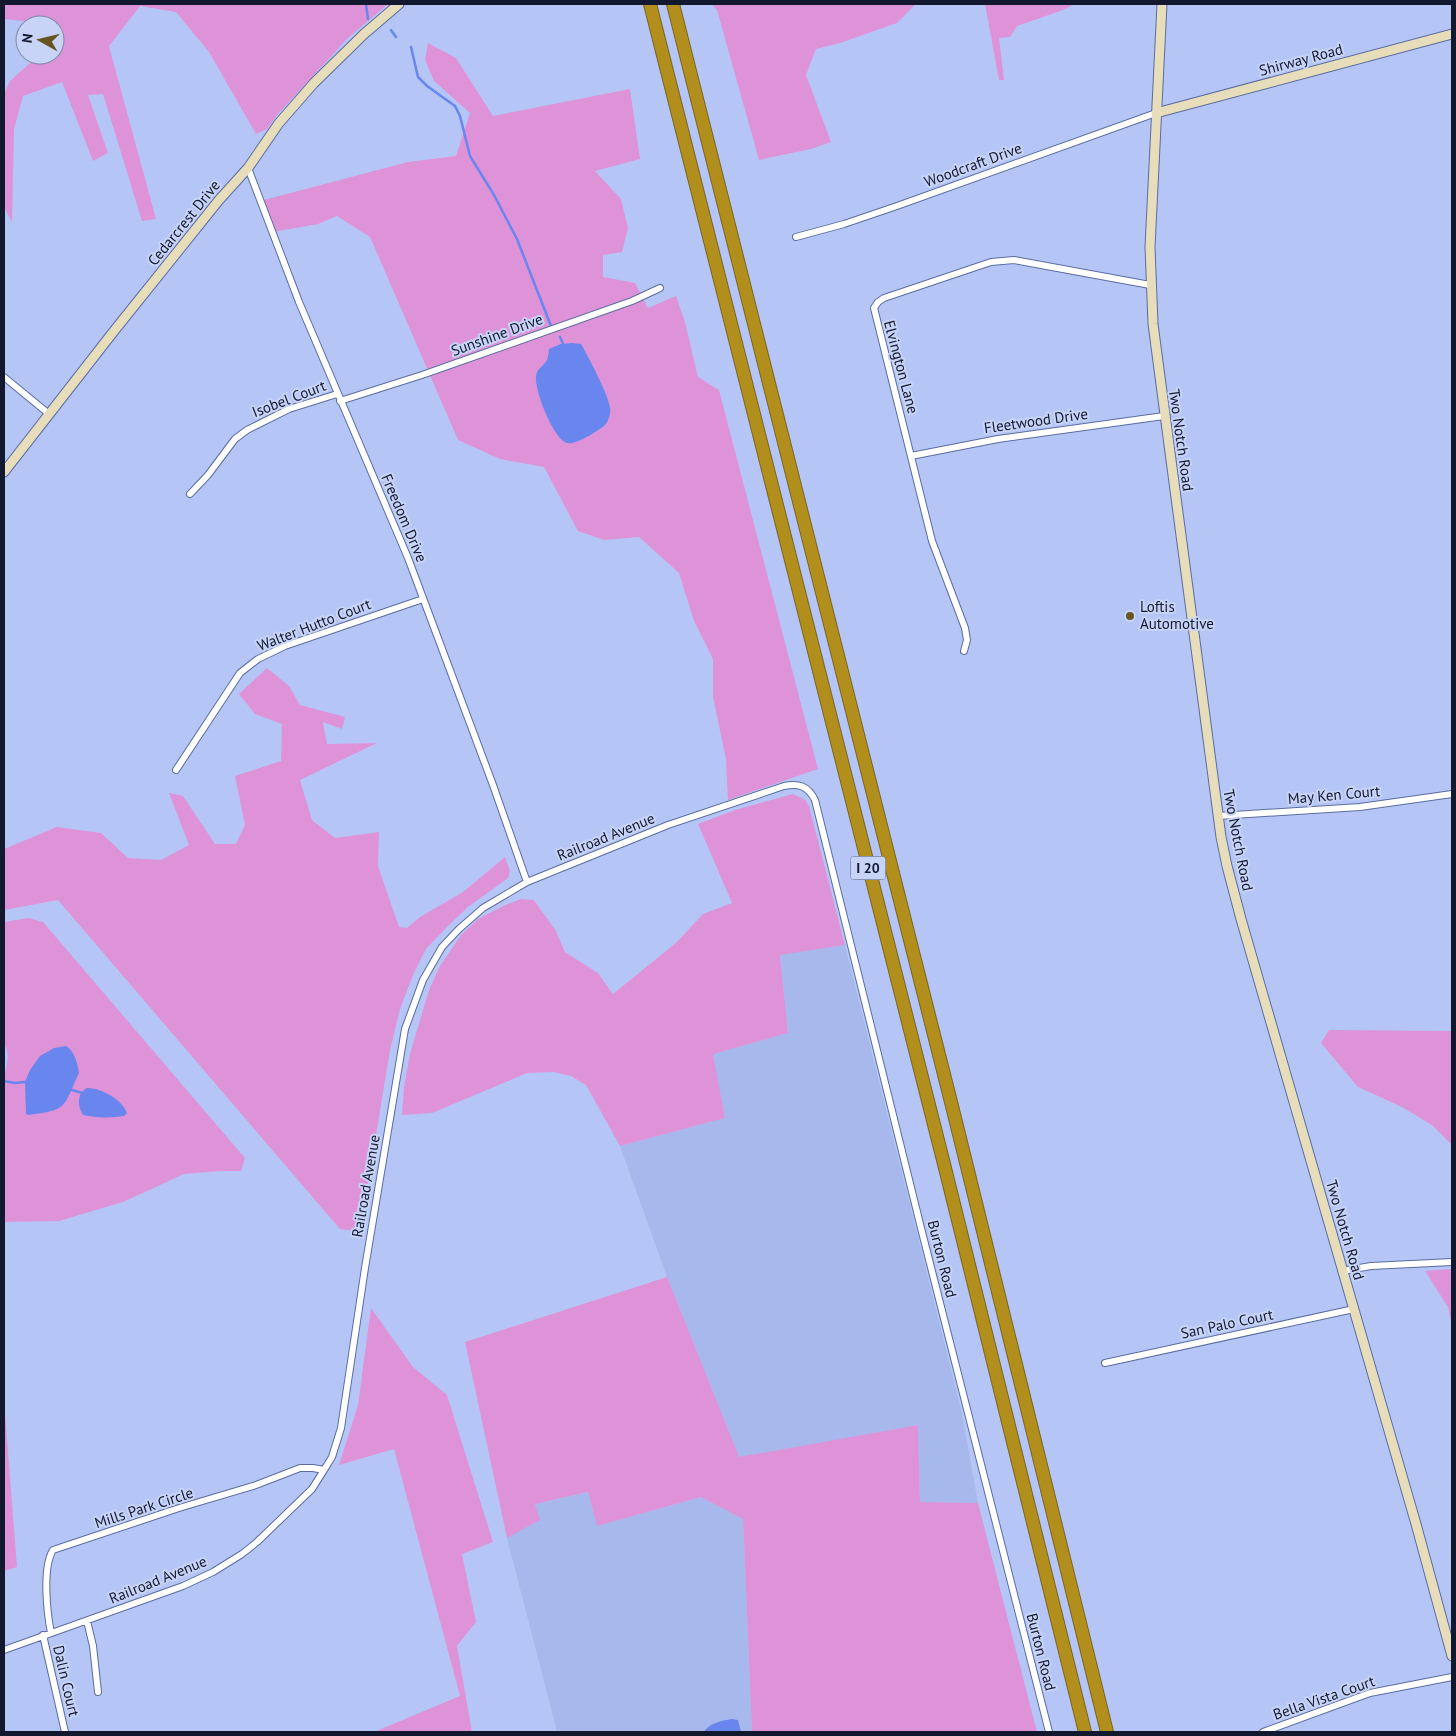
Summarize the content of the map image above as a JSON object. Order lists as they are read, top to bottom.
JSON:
{
  "streets": {
    "highway": ["I 20"],
    "street": [
      "Shirway Road",
      "Woodcraft Drive",
      "Cedarcrest Drive",
      "Sunshine Drive",
      "Elvington Lane",
      "Isobel Court",
      "Fleetwood Drive",
      "Two Notch Road",
      "Freedom Drive",
      "Walter Hutto Court",
      "May Ken Court",
      "Railroad Avenue",
      "Burton Road",
      "San Palo Court",
      "Mills Park Circle",
      "Dalin Court",
      "Bella Vista Court"
    ]
  },
  "crossings": [
    ["Shirway Road", "Woodcraft Drive"],
    ["Shirway Road", "Two Notch Road"],
    ["Woodcraft Drive", "Two Notch Road"],
    ["Cedarcrest Drive", "Freedom Drive"],
    ["Sunshine Drive", "Freedom Drive"],
    ["Elvington Lane", "Fleetwood Drive"],
    ["Elvington Lane", "Two Notch Road"],
    ["Isobel Court", "Freedom Drive"],
    ["Fleetwood Drive", "Two Notch Road"],
    ["Two Notch Road", "May Ken Court"],
    ["Two Notch Road", "San Palo Court"],
    ["Freedom Drive", "Walter Hutto Court"],
    ["Freedom Drive", "Railroad Avenue"],
    ["Railroad Avenue", "Burton Road"],
    ["Railroad Avenue", "Mills Park Circle"],
    ["Railroad Avenue", "Dalin Court"]
  ],
  "places": ["Loftis Automotive"],
  "north": "left"
}
